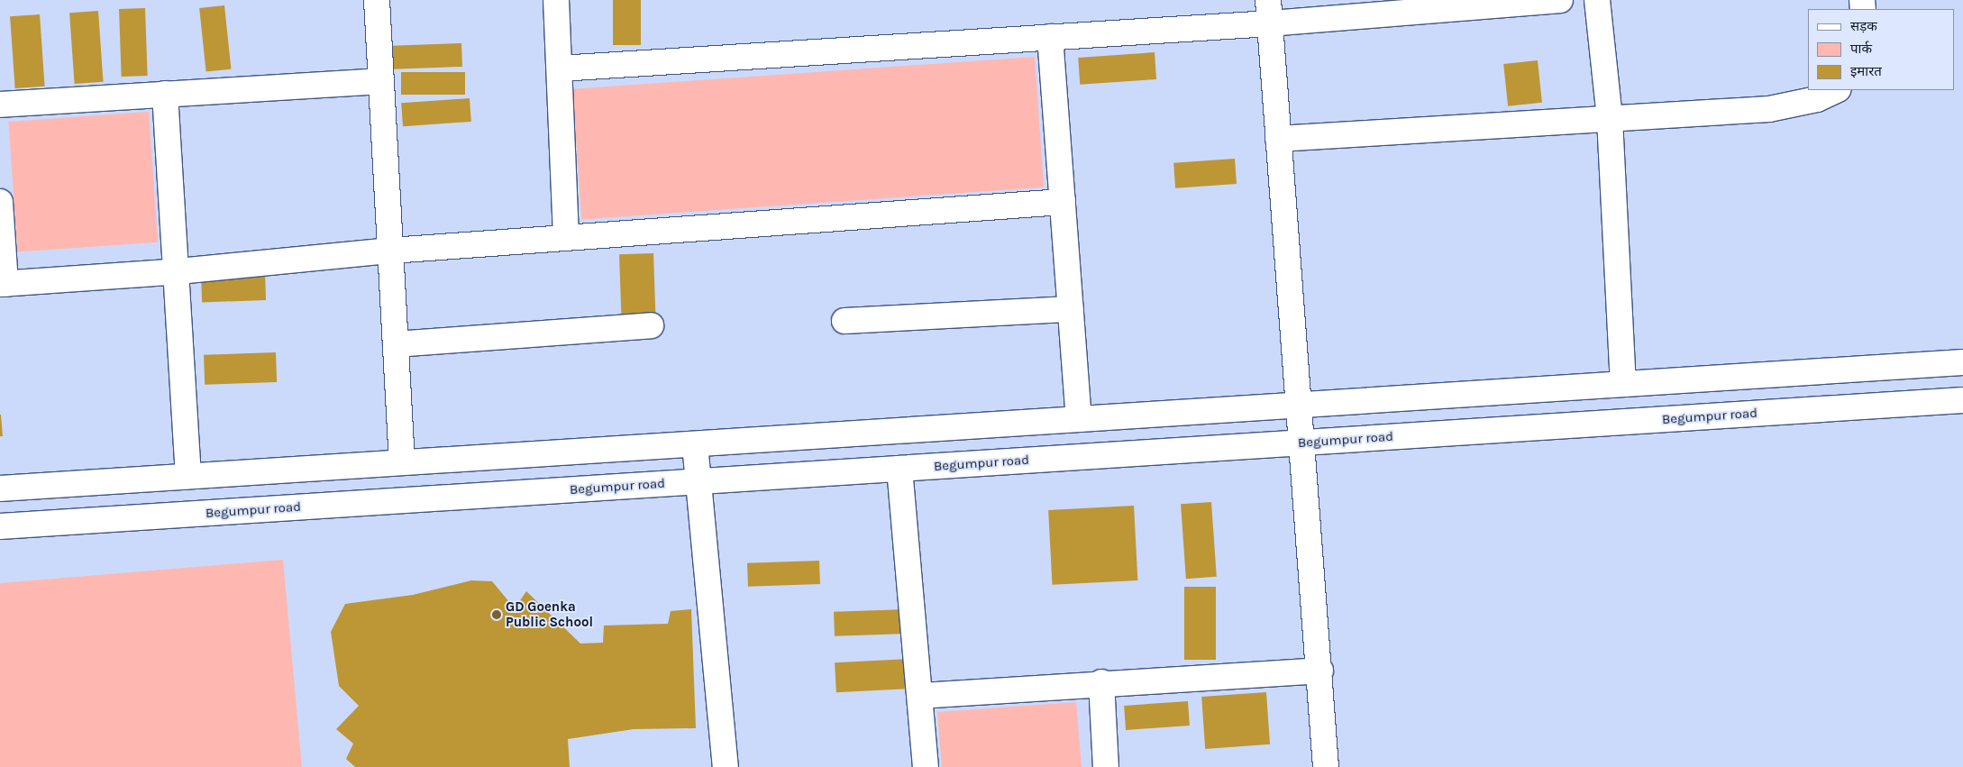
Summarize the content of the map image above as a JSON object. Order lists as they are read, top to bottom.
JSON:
{
  "streets": {
    "street": ["Begumpur road"]
  },
  "places": ["GD Goenka Public School"],
  "legend": ["सड़क", "पार्क", "इमारत"]
}
